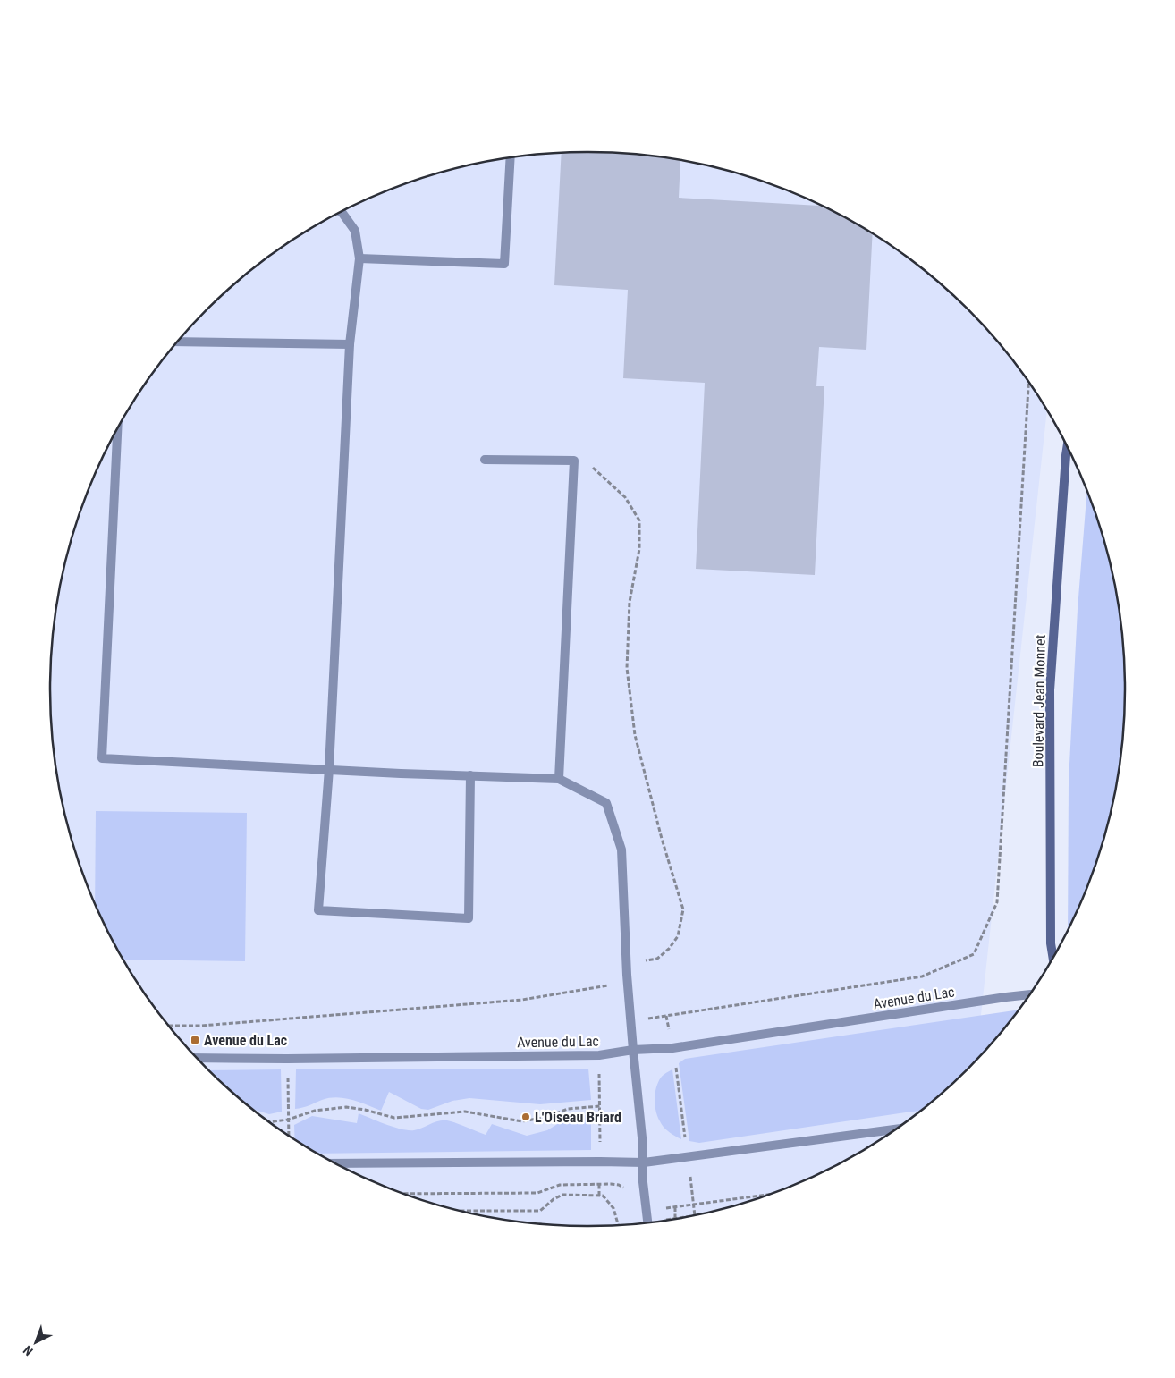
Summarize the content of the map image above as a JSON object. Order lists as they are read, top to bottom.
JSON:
{
  "streets": {
    "main road": ["Boulevard Jean Monnet"],
    "street": ["Avenue du Lac"]
  },
  "places": {
    "transit": ["Avenue du Lac"],
    "other": ["L'Oiseau Briard"]
  },
  "north": "bottom left"
}
